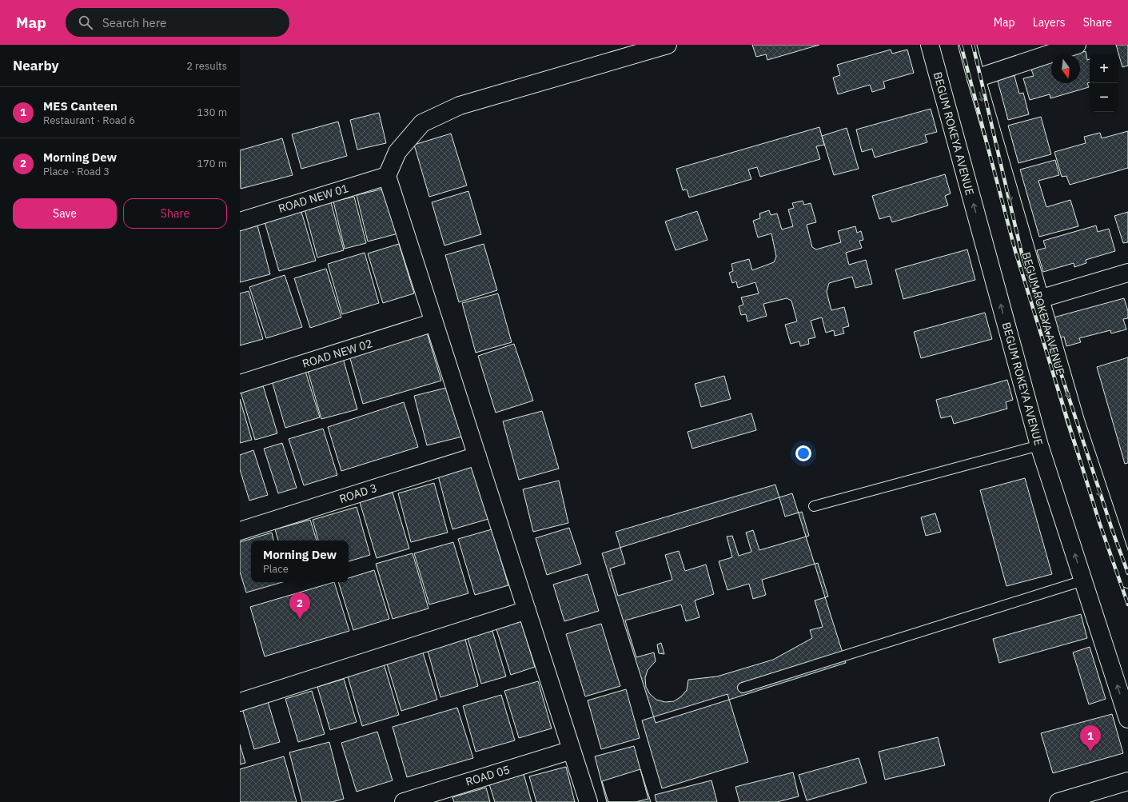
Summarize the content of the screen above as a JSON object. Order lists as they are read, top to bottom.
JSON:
{
  "streets": {
    "street": [
      "BEGUM ROKEYA AVENUE",
      "ROAD NEW 01",
      "ROAD NEW 02",
      "ROAD 3",
      "ROAD 05"
    ]
  },
  "north": "bottom",
  "page": {
    "header": "Map",
    "search": "Search here",
    "nav": ["Map", "Layers", "Share"],
    "heading": ["Nearby", "2 results"],
    "map_buttons": ["+", "−"],
    "list": [
      {
        "mark": "1",
        "name": "MES Canteen",
        "note": "Restaurant · Road 6",
        "value": "130 m"
      },
      {
        "mark": "2",
        "name": "Morning Dew",
        "note": "Place · Road 3",
        "value": "170 m"
      }
    ],
    "buttons": ["Save", "Share"],
    "popup": ["Morning Dew", "Place"],
    "pins": ["2", "1"]
  }
}
